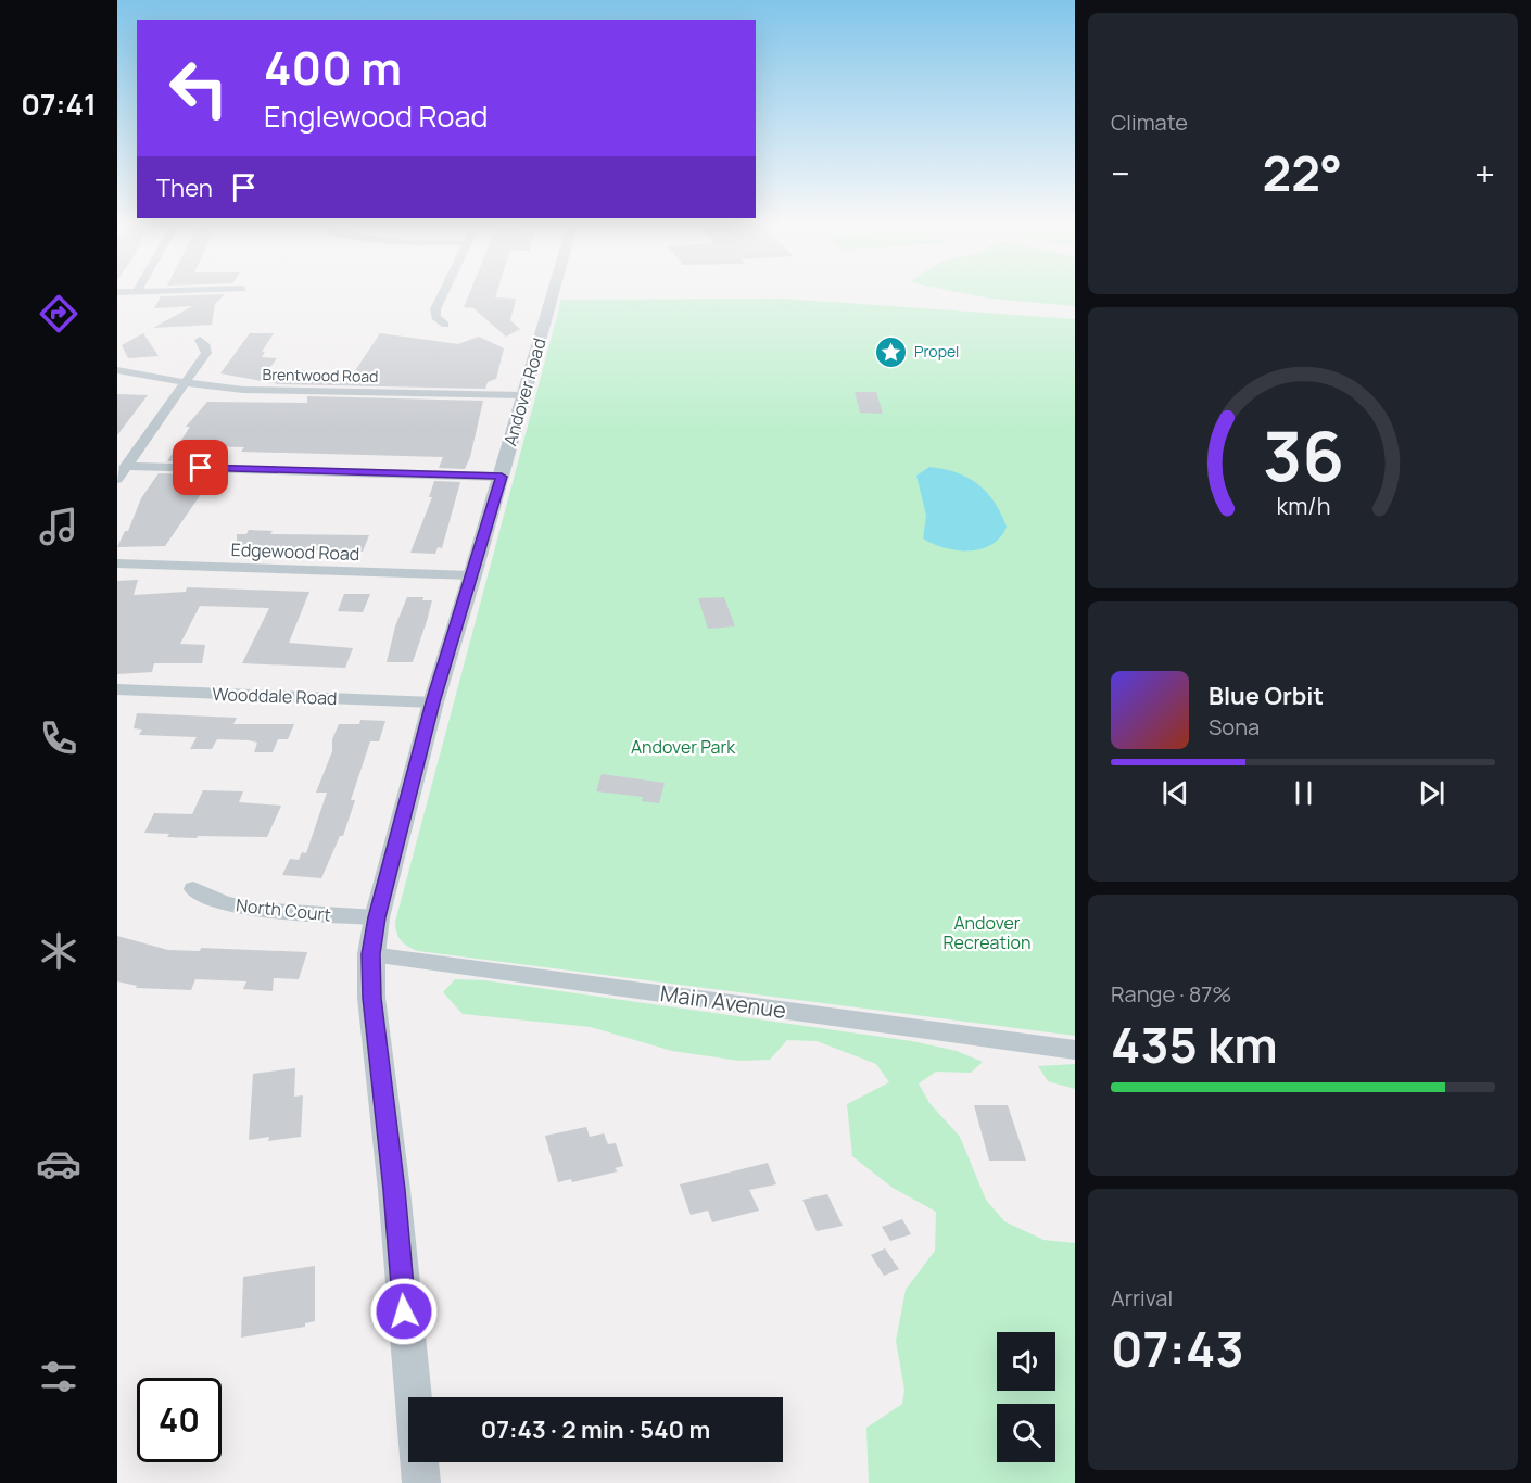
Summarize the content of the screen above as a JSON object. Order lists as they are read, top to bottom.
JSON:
{
  "streets": {
    "street": [
      "Brentwood Road",
      "Andover Road",
      "Edgewood Road",
      "Wooddale Road",
      "North Court",
      "Main Avenue"
    ]
  },
  "crossings": [
    ["Brentwood Road", "Andover Road"],
    ["Andover Road", "Edgewood Road"],
    ["Andover Road", "Wooddale Road"],
    ["Andover Road", "North Court"],
    ["Andover Road", "Main Avenue"]
  ],
  "parks": ["Andover Park", "Andover Recreation"],
  "places": {
    "place": ["Propel"]
  },
  "page": {
    "tabs": "07:41",
    "tile": [
      "Climate",
      ["Range · 87%", "435 km"],
      ["Arrival", "07:43"]
    ],
    "turn": ["400 m", "Englewood Road"],
    "heat": ["−", "22°", "+"],
    "then": "Then",
    "song": ["Blue Orbit", "Sona"],
    "limit": "40",
    "trip": "07:43 · 2 min · 540 m",
    "gauge": ["36", "km/h"]
  }
}
